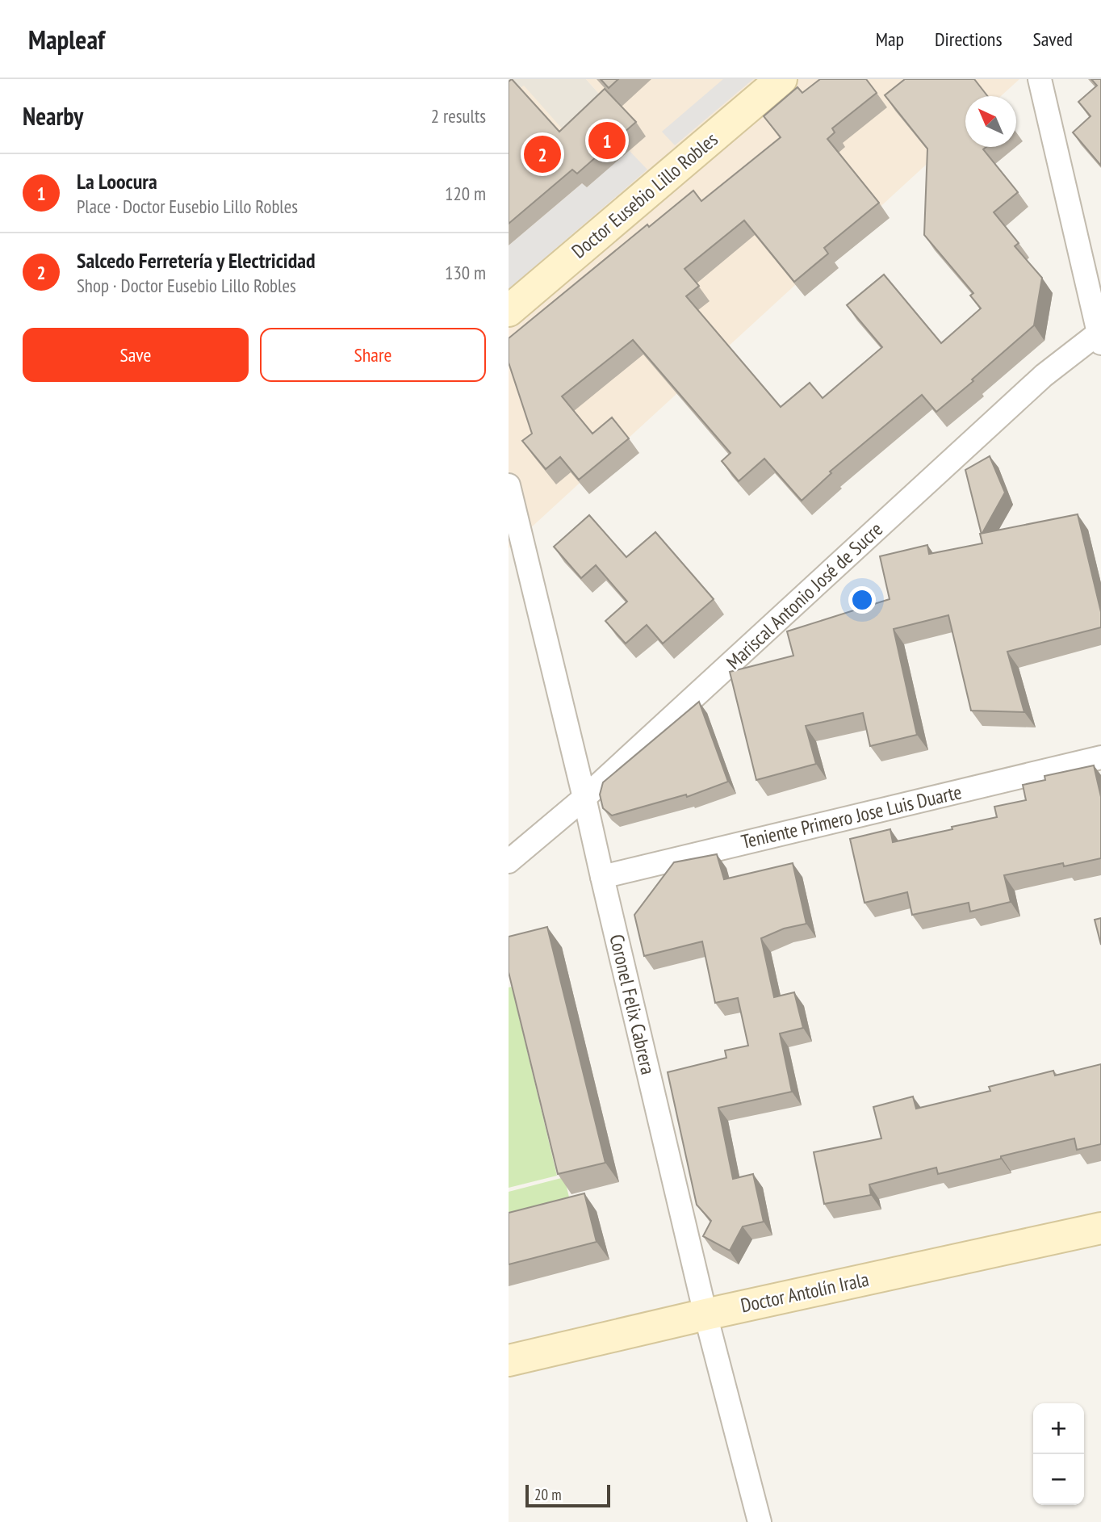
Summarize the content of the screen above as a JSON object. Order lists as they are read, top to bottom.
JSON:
{
  "streets": {
    "street": [
      "Doctor Eusebio Lillo Robles",
      "Mariscal Antonio José de Sucre",
      "Teniente Primero Jose Luis Duarte",
      "Coronel Felix Cabrera",
      "Doctor Antolín Irala"
    ]
  },
  "crossings": [
    ["Mariscal Antonio José de Sucre", "Coronel Felix Cabrera"],
    ["Teniente Primero Jose Luis Duarte", "Coronel Felix Cabrera"],
    ["Coronel Felix Cabrera", "Doctor Antolín Irala"]
  ],
  "scale_bar": "20 m",
  "north": "top left",
  "page": {
    "header": "Mapleaf",
    "nav": ["Map", "Directions", "Saved"],
    "heading": ["Nearby", "2 results"],
    "pins": ["1", "2"],
    "list": [
      {
        "mark": "1",
        "name": "La Loocura",
        "note": "Place · Doctor Eusebio Lillo Robles",
        "value": "120 m"
      },
      {
        "mark": "2",
        "name": "Salcedo Ferretería y Electricidad",
        "note": "Shop · Doctor Eusebio Lillo Robles",
        "value": "130 m"
      }
    ],
    "buttons": ["Save", "Share"],
    "map_buttons": ["+", "−"],
    "scale": "20 m"
  }
}
